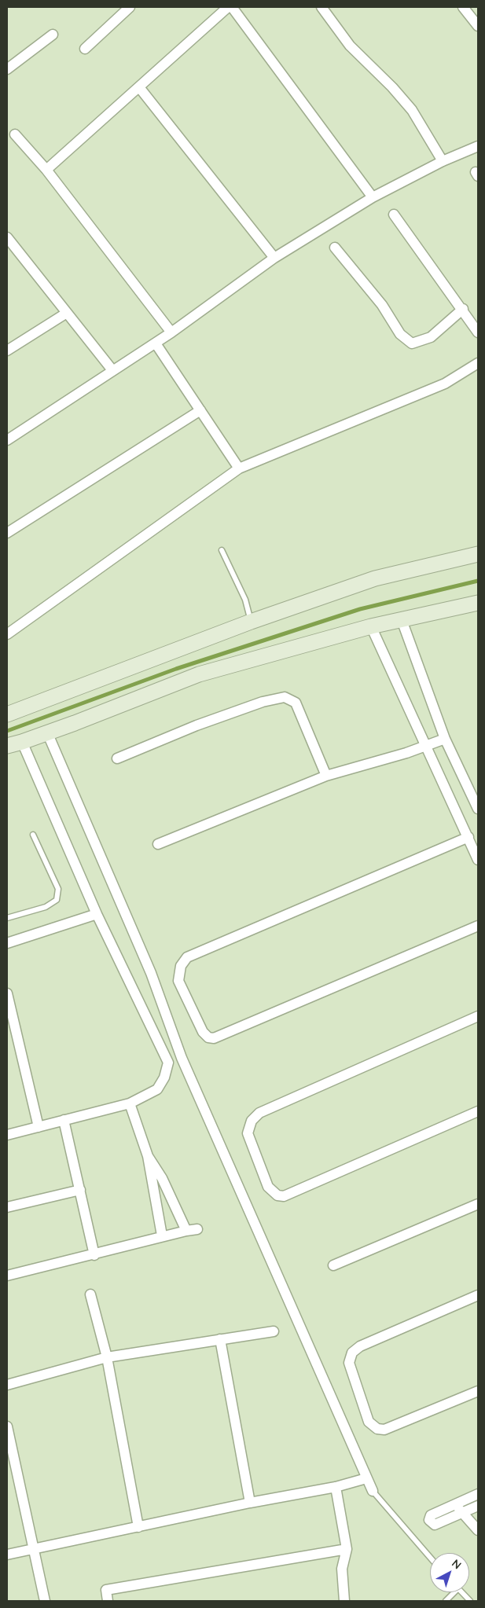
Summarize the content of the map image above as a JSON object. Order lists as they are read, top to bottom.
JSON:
{
  "north": "top right"
}
